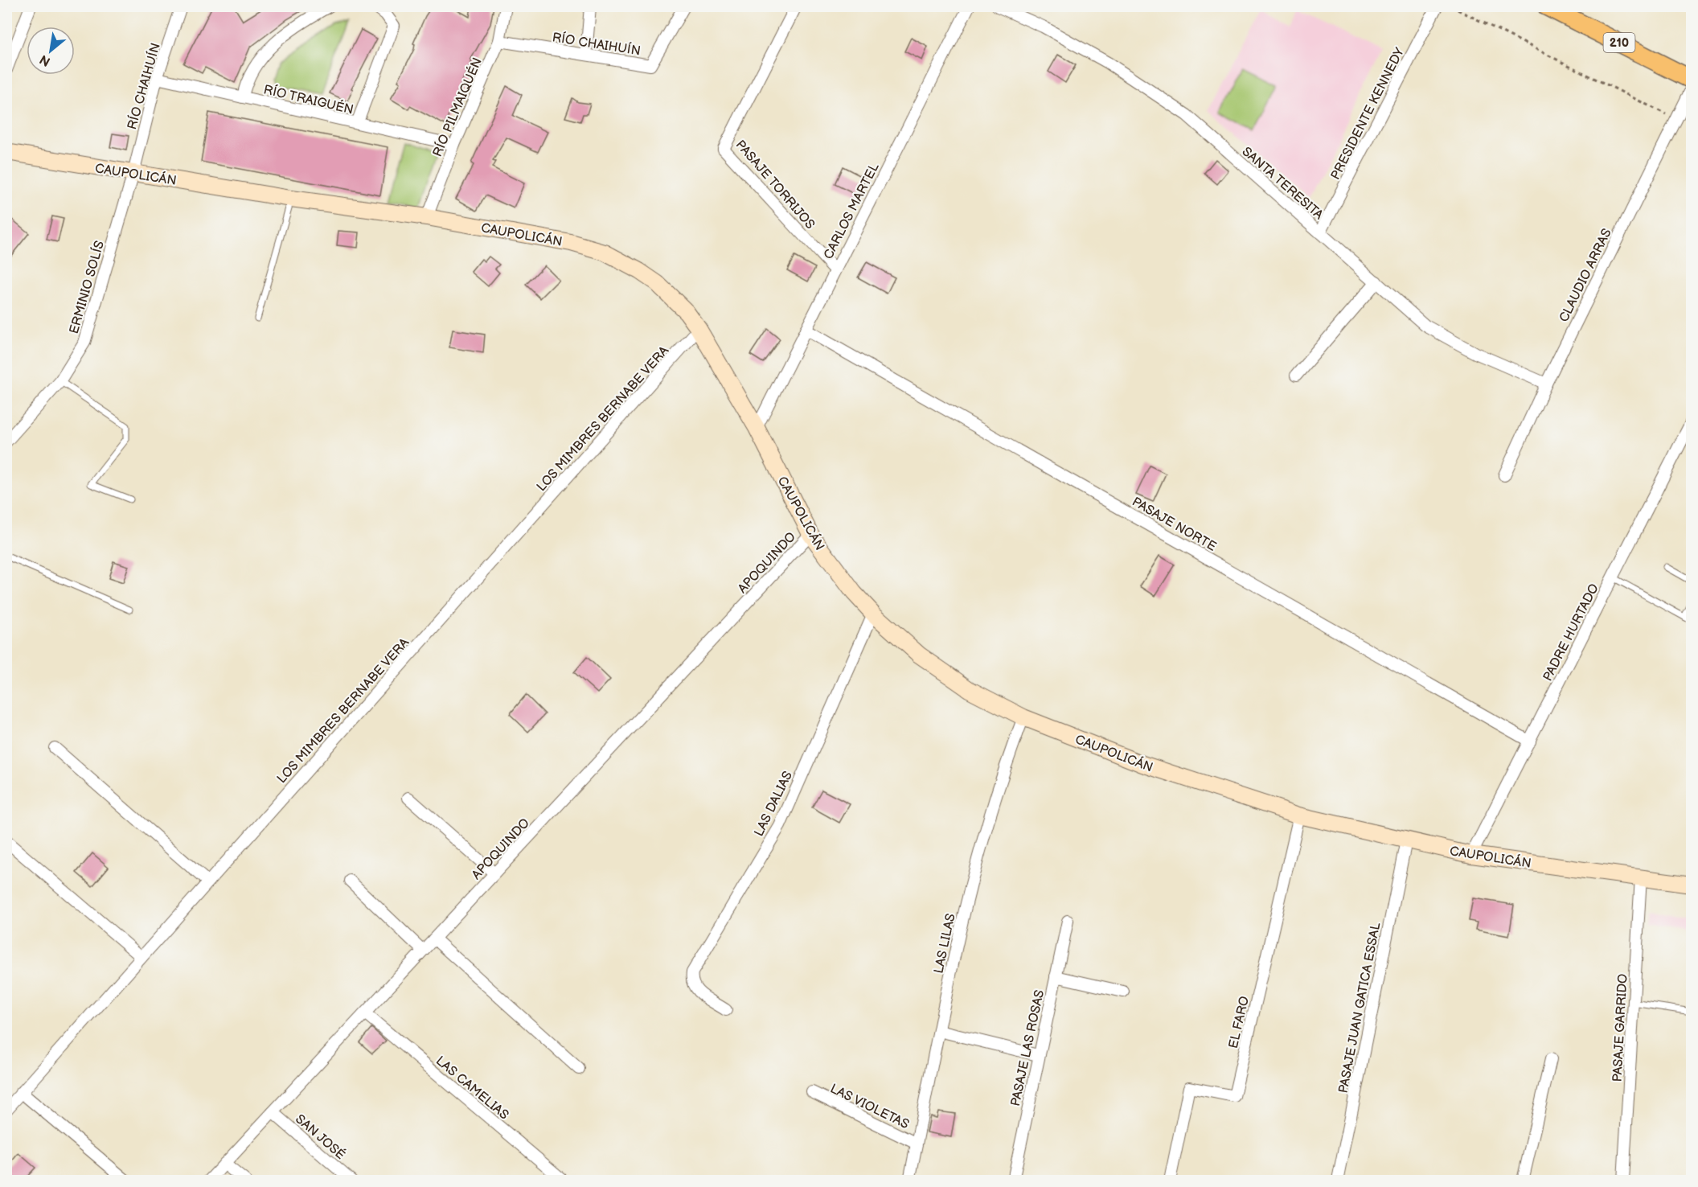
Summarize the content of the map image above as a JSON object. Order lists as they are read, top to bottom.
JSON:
{
  "streets": {
    "main road": ["210"],
    "street": [
      "RÍO CHAIHUÍN",
      "RÍO TRAIGUÉN",
      "RÍO PILMAIQUÉN",
      "PRESIDENTE KENNEDY",
      "CAUPOLICÁN",
      "SANTA TERESITA",
      "PASAJE TORRIJOS",
      "CARLOS MARTEL",
      "CLAUDIO ARRAS",
      "ERMINIO SOLÍS",
      "LOS MIMBRES BERNABE VERA",
      "PASAJE NORTE",
      "APOQUINDO",
      "PADRE HURTADO",
      "LAS DALIAS",
      "LAS LILAS",
      "PASAJE JUAN GATICA ESSAL",
      "EL FARO",
      "PASAJE GARRIDO",
      "PASAJE LAS ROSAS",
      "LAS CAMELIAS",
      "LAS VIOLETAS",
      "SAN JOSÉ"
    ]
  },
  "crossings": [
    ["RÍO CHAIHUÍN", "RÍO TRAIGUÉN"],
    ["RÍO CHAIHUÍN", "RÍO PILMAIQUÉN"],
    ["RÍO CHAIHUÍN", "CAUPOLICÁN"],
    ["RÍO CHAIHUÍN", "ERMINIO SOLÍS"],
    ["RÍO TRAIGUÉN", "RÍO PILMAIQUÉN"],
    ["RÍO PILMAIQUÉN", "CAUPOLICÁN"],
    ["PRESIDENTE KENNEDY", "SANTA TERESITA"],
    ["CAUPOLICÁN", "CARLOS MARTEL"],
    ["CAUPOLICÁN", "ERMINIO SOLÍS"],
    ["CAUPOLICÁN", "LOS MIMBRES BERNABE VERA"],
    ["CAUPOLICÁN", "APOQUINDO"],
    ["CAUPOLICÁN", "PADRE HURTADO"],
    ["CAUPOLICÁN", "LAS DALIAS"],
    ["CAUPOLICÁN", "LAS LILAS"],
    ["CAUPOLICÁN", "PASAJE JUAN GATICA ESSAL"],
    ["CAUPOLICÁN", "EL FARO"],
    ["CAUPOLICÁN", "PASAJE GARRIDO"],
    ["SANTA TERESITA", "CLAUDIO ARRAS"],
    ["PASAJE TORRIJOS", "CARLOS MARTEL"],
    ["CARLOS MARTEL", "PASAJE NORTE"],
    ["PASAJE NORTE", "PADRE HURTADO"],
    ["APOQUINDO", "LAS CAMELIAS"],
    ["APOQUINDO", "SAN JOSÉ"],
    ["LAS LILAS", "LAS VIOLETAS"]
  ],
  "north": "bottom left"
}
